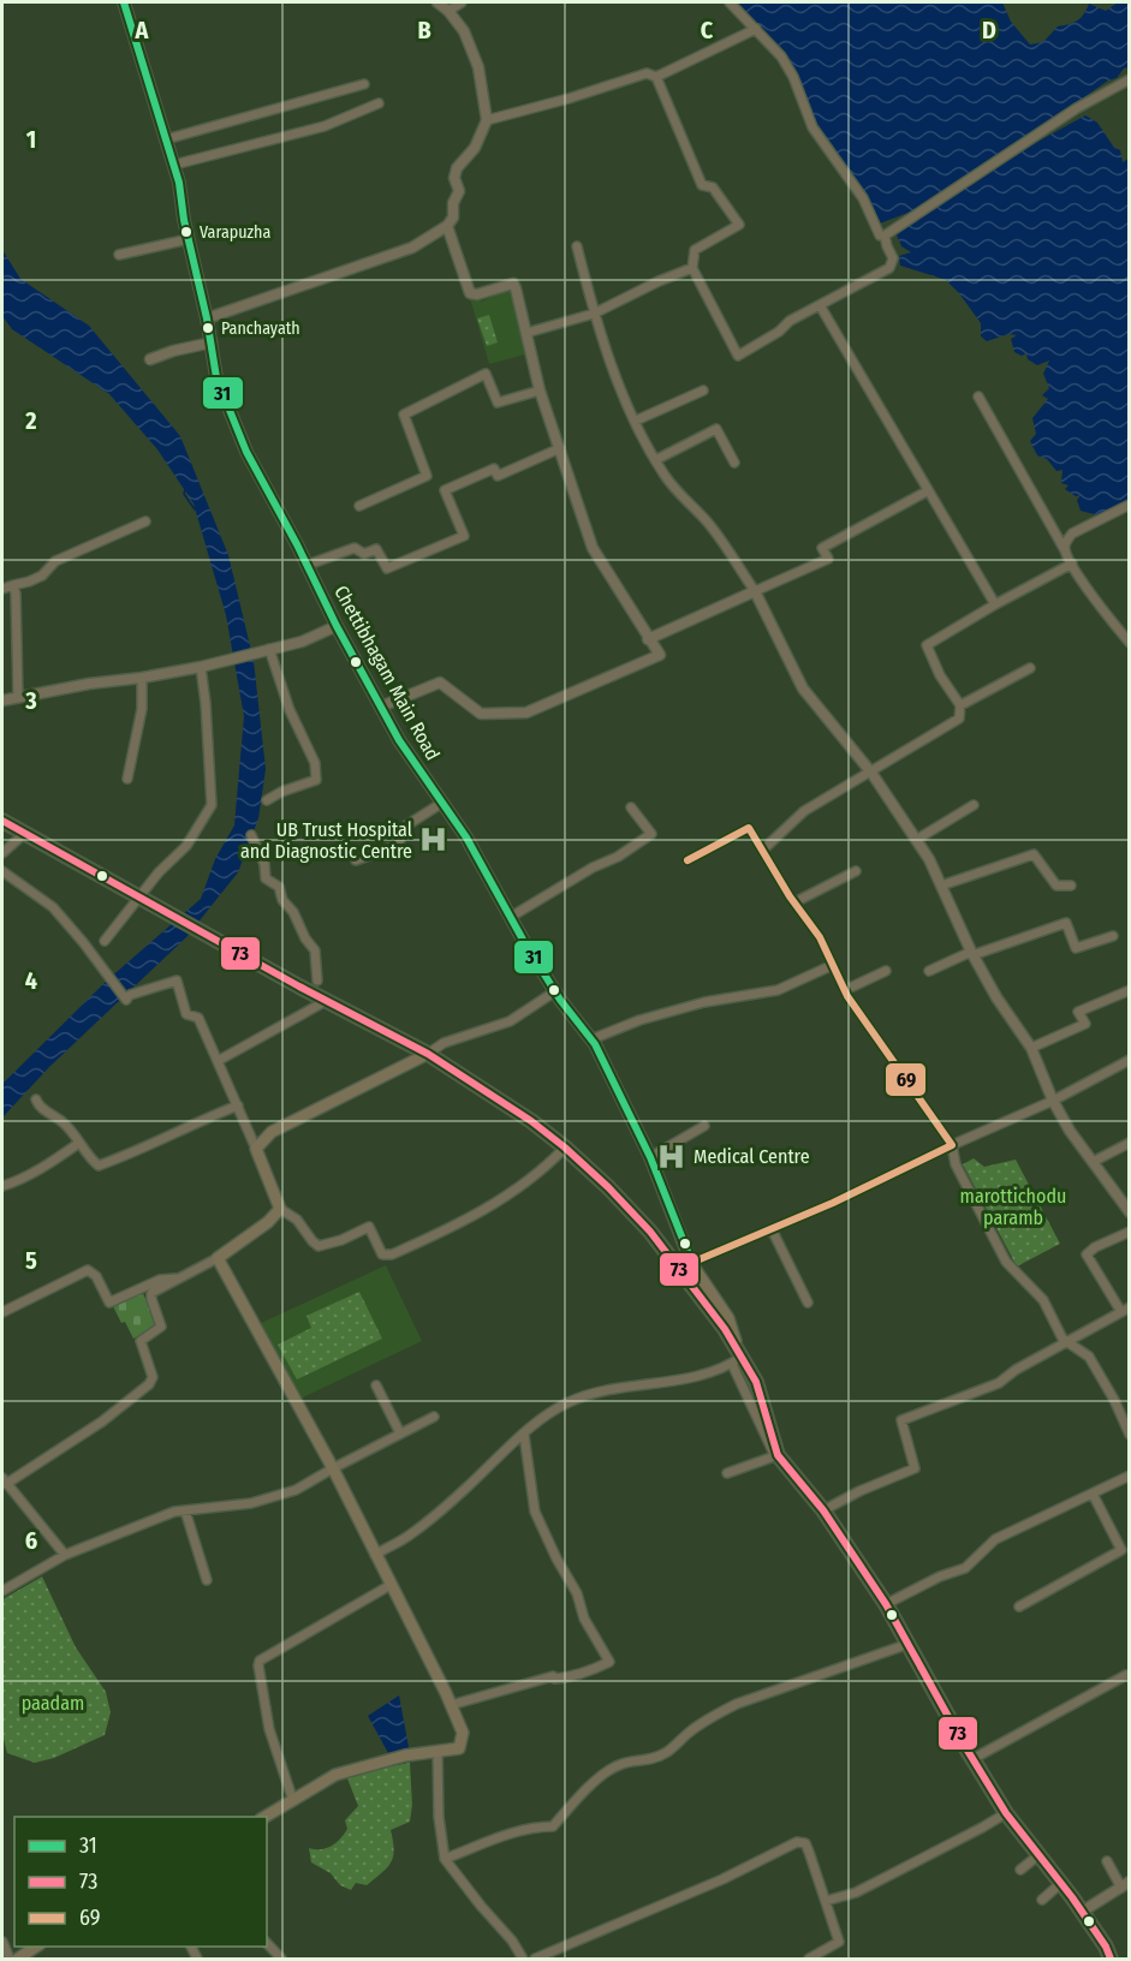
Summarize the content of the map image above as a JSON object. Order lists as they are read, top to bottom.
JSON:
{
  "streets": {
    "main road": ["Chettibhagam Main Road"]
  },
  "parks": ["marottichodu paramb", "paadam"],
  "places": {
    "other": ["Varapuzha", "Panchayath"],
    "hospital": ["UB Trust Hospital and Diagnostic Centre", "Medical Centre"]
  },
  "lines": ["transit line 31", "transit line 73", "transit line 69"],
  "legend": ["31", "73", "69"],
  "grid": {
    "columns": [
      "A",
      "B",
      "C",
      "D"
    ],
    "rows": [
      "1",
      "2",
      "3",
      "4",
      "5",
      "6"
    ]
  }
}
